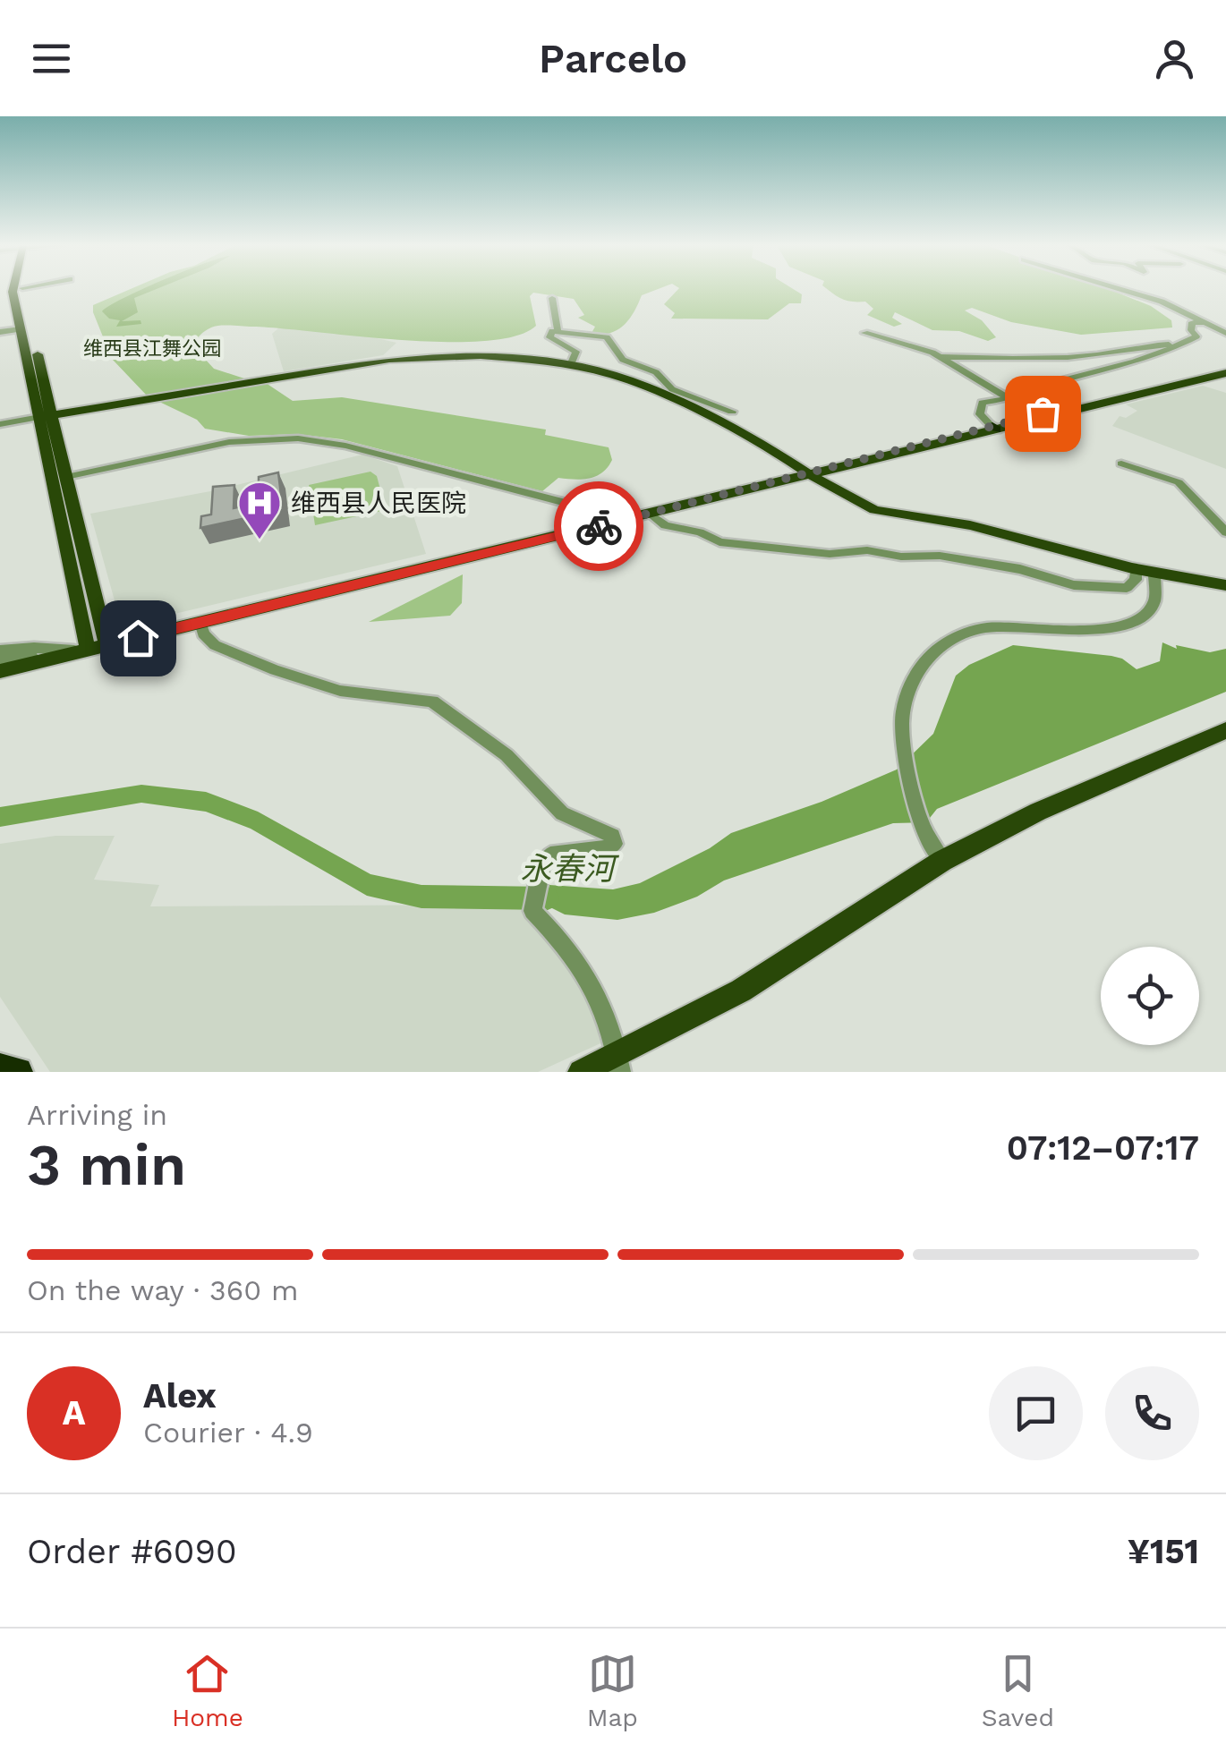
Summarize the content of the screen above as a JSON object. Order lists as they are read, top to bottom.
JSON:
{
  "water": ["永春河"],
  "parks": ["维西县江舞公园"],
  "places": {
    "hospital": ["维西县人民医院"]
  },
  "page": {
    "header": "Parcelo",
    "heading": ["3 min", "Arriving in", "07:12–07:17"],
    "panel": [
      "Alex",
      "Courier · 4.9",
      "Order #6090",
      "¥151"
    ],
    "bar": "On the way · 360 m",
    "round": "A",
    "tabs": ["Home", "Map", "Saved"]
  }
}
